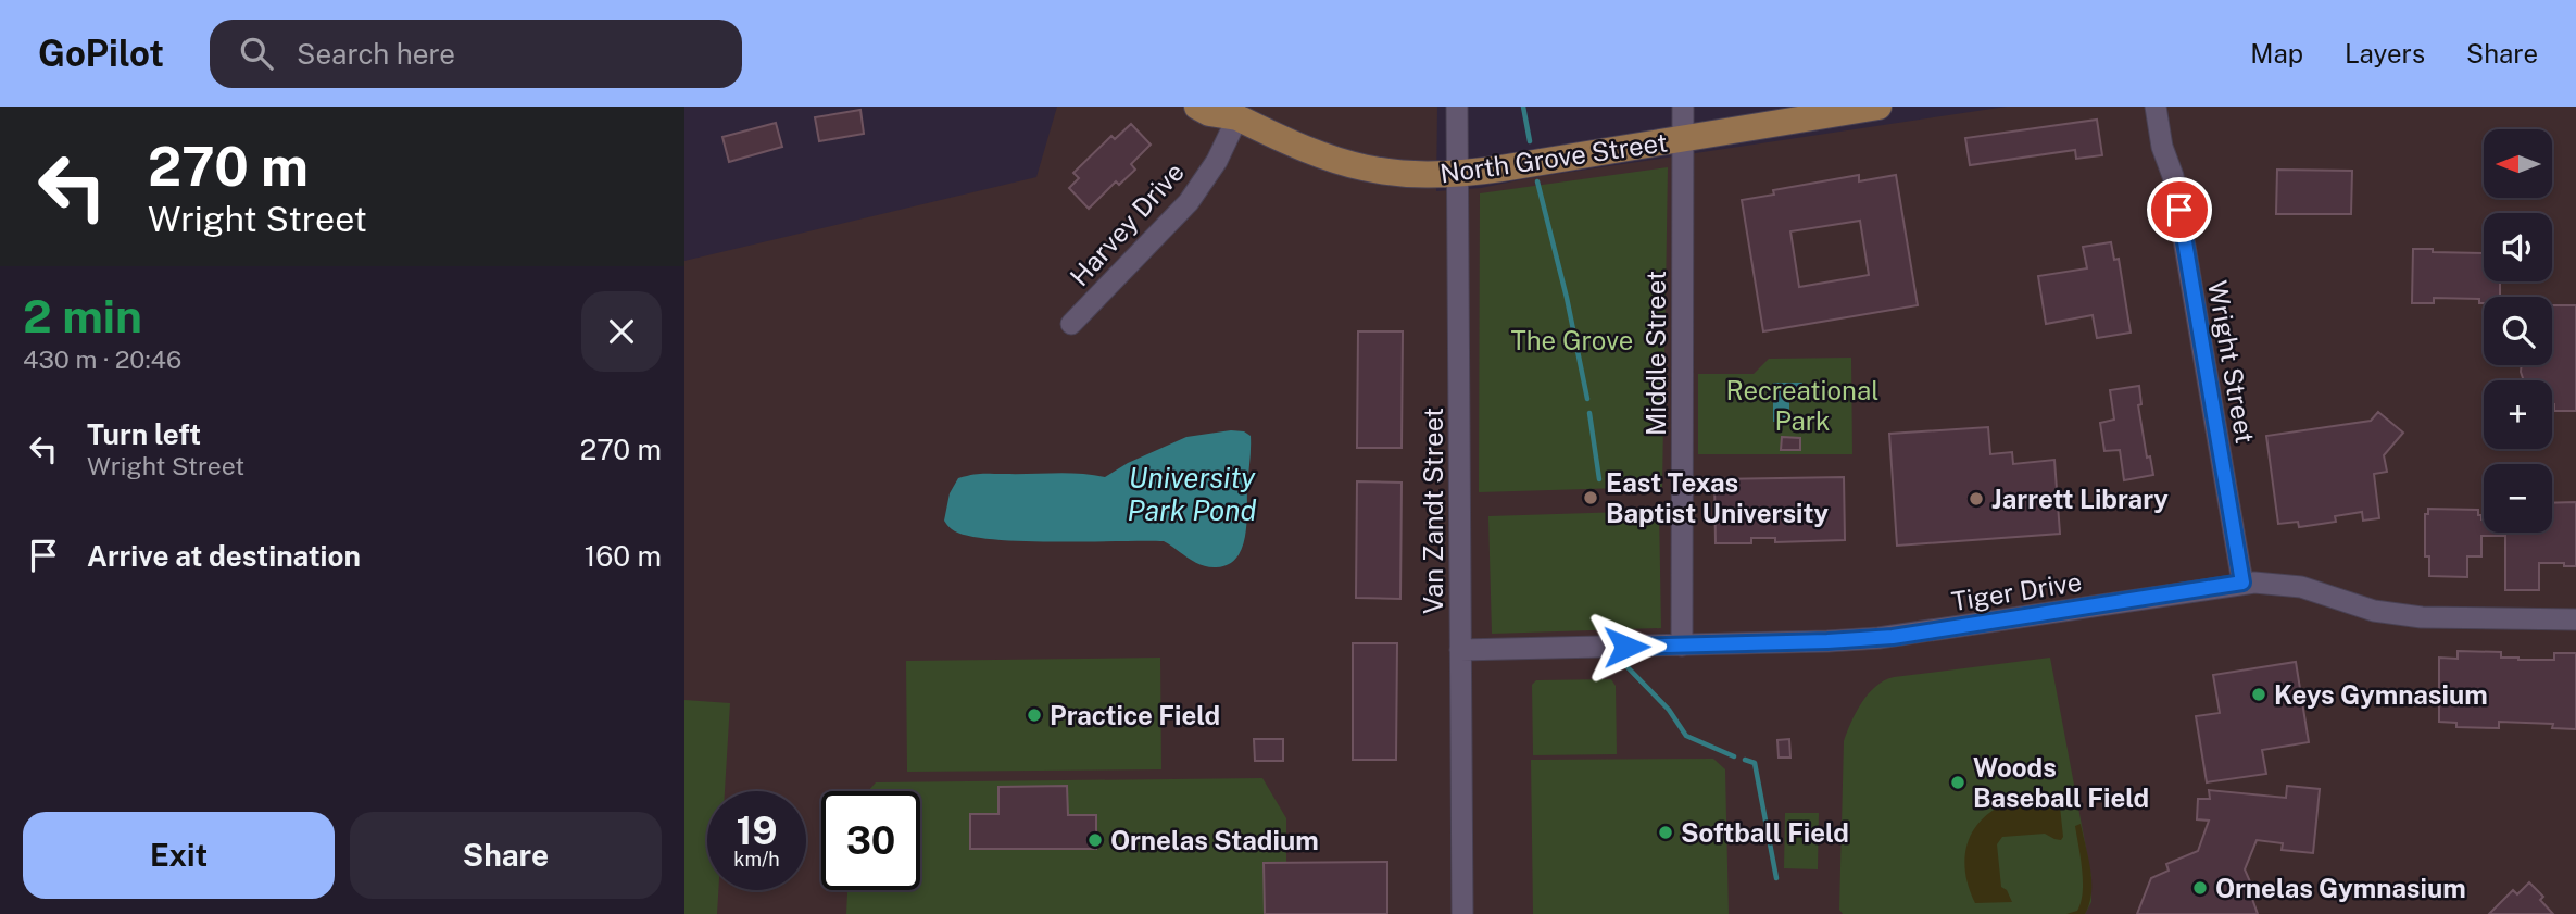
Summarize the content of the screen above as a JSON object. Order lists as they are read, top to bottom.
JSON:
{
  "streets": {
    "main road": ["North Grove Street"],
    "street": [
      "Harvey Drive",
      "Middle Street",
      "Wright Street",
      "Van Zandt Street",
      "Tiger Drive"
    ]
  },
  "crossings": [
    ["North Grove Street", "Harvey Drive"],
    ["North Grove Street", "Middle Street"],
    ["North Grove Street", "Van Zandt Street"],
    ["Middle Street", "Tiger Drive"],
    ["Wright Street", "Tiger Drive"],
    ["Van Zandt Street", "Tiger Drive"]
  ],
  "water": ["University Park Pond"],
  "parks": ["The Grove", "Recreational Park"],
  "places": [
    "East Texas Baptist University",
    "Jarrett Library",
    "Keys Gymnasium",
    "Practice Field",
    "Woods Baseball Field",
    "Softball Field",
    "Ornelas Stadium",
    "Ornelas Gymnasium"
  ],
  "north": "left",
  "page": {
    "header": "GoPilot",
    "search": "Search here",
    "nav": ["Map", "Layers", "Share"],
    "turn": ["270 m", "Wright Street"],
    "map_buttons": ["+", "−"],
    "heading": ["2 min", "430 m · 20:46"],
    "list": [
      {
        "name": "Turn left",
        "note": "Wright Street",
        "value": "270 m"
      },
      {
        "name": "Arrive at destination",
        "value": "160 m"
      }
    ],
    "speed": "19 km/h",
    "limit": "30",
    "buttons": ["Exit", "Share"]
  }
}
